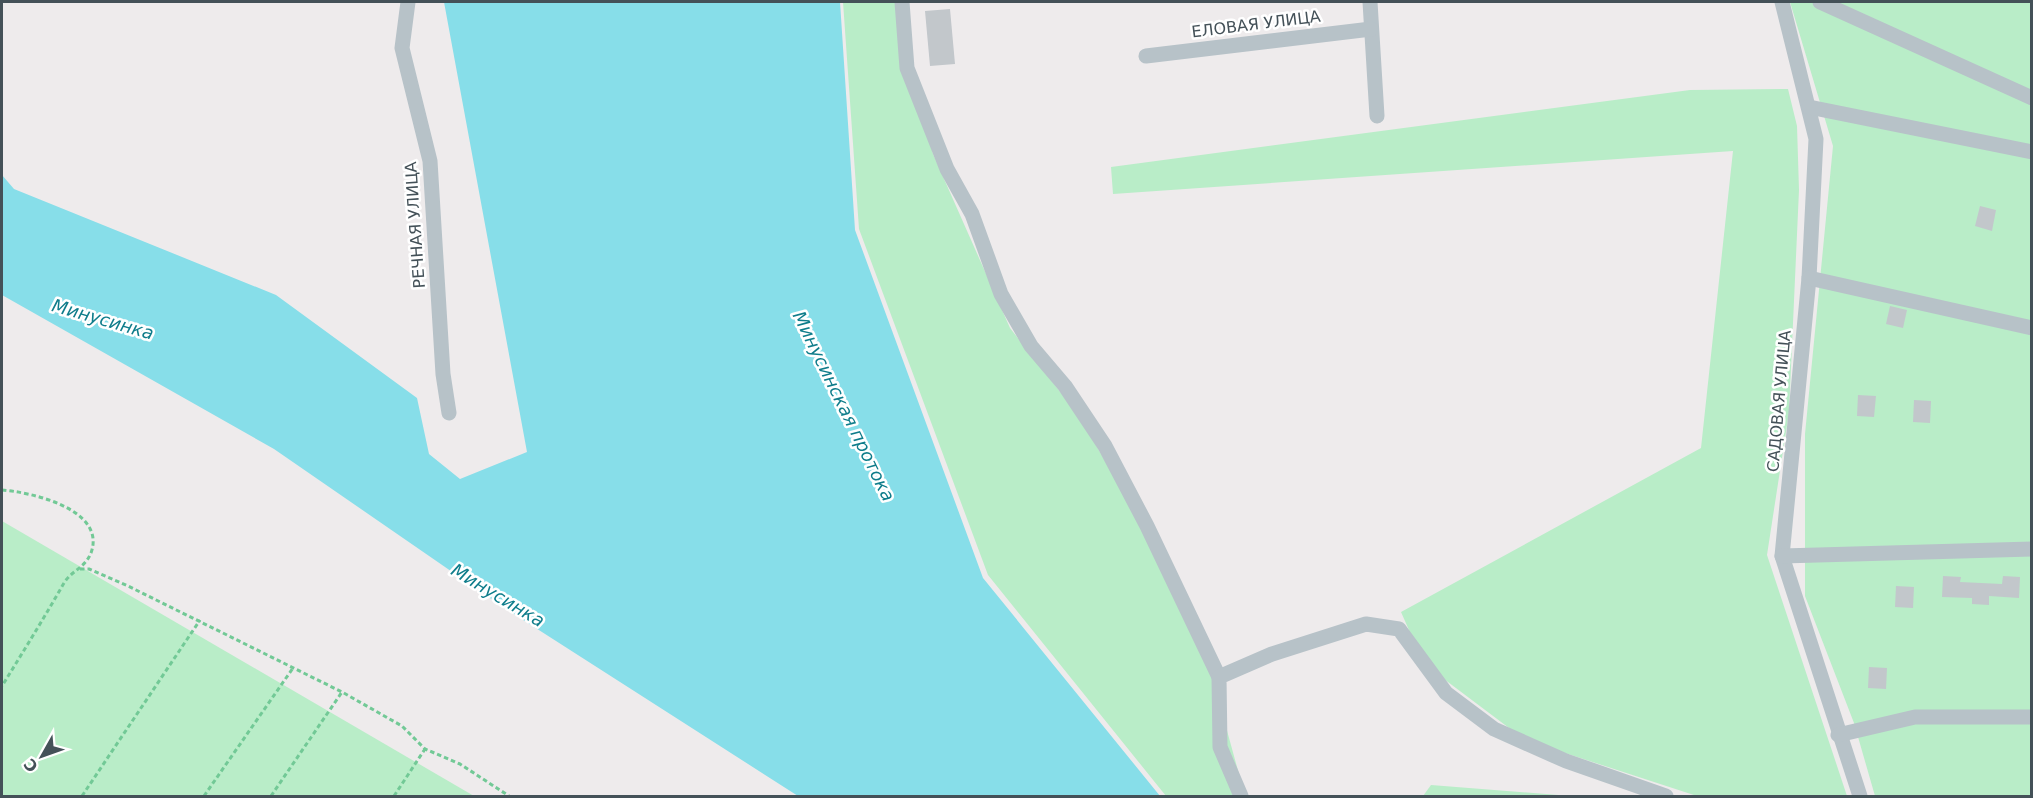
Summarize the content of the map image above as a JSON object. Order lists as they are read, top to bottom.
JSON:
{
  "streets": {
    "street": ["ЕЛОВАЯ УЛИЦА", "РЕЧНАЯ УЛИЦА", "САДОВАЯ УЛИЦА"]
  },
  "water": ["Минусинка", "Минусинская протока"],
  "north": "bottom left"
}
